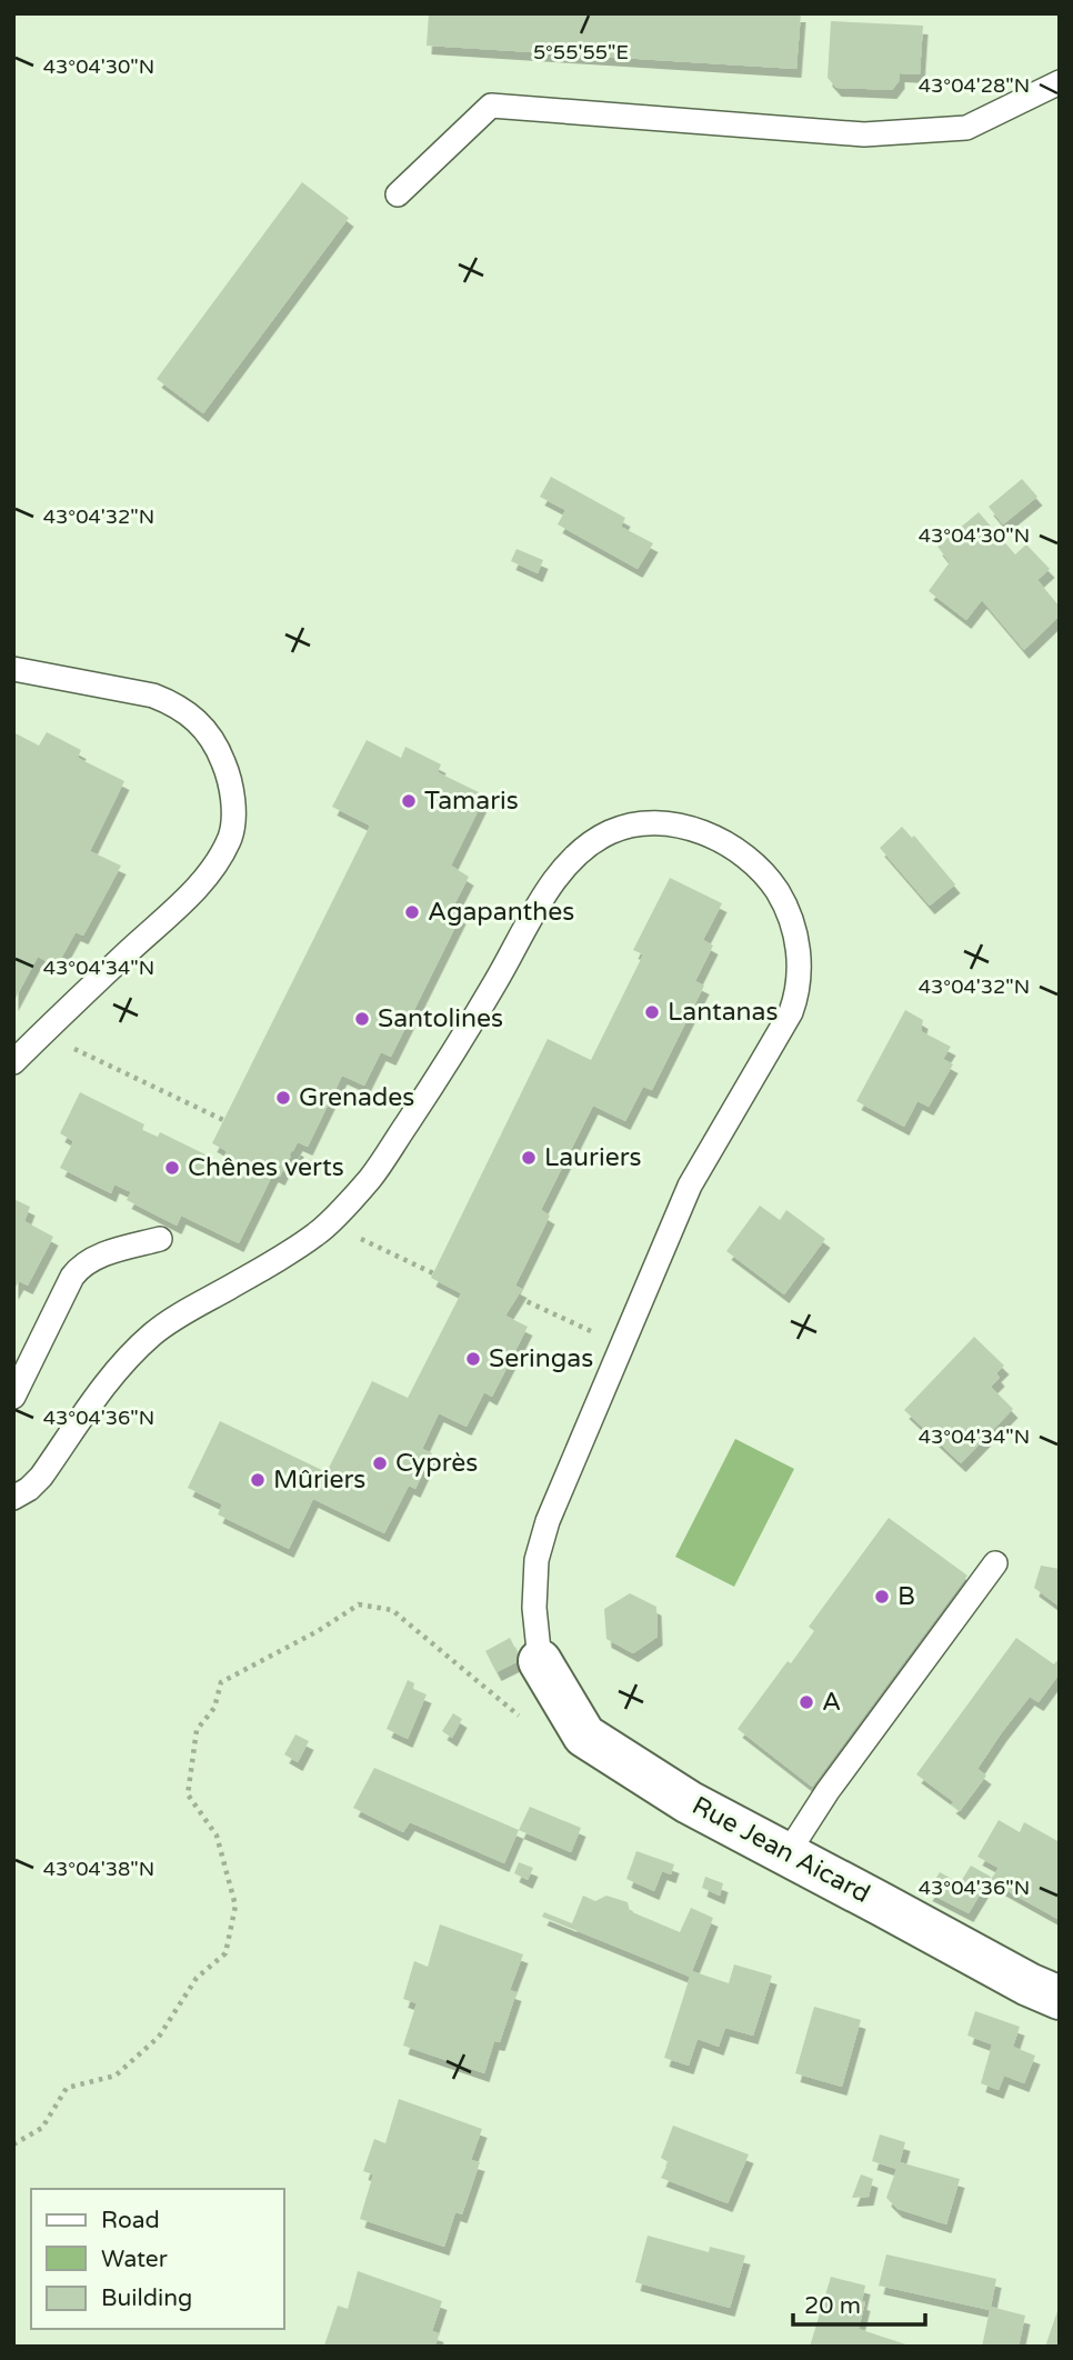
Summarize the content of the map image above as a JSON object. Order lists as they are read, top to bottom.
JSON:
{
  "streets": {
    "street": ["Rue Jean Aicard"]
  },
  "places": [
    "Tamaris",
    "Agapanthes",
    "Lantanas",
    "Santolines",
    "Grenades",
    "Lauriers",
    "Chênes verts",
    "Seringas",
    "Cyprès",
    "Mûriers",
    "B",
    "A"
  ],
  "legend": ["Road", "Water", "Building"],
  "scale_bar": "20 m",
  "coordinates": [
    "5°55'55\"E",
    "43°04'30\"N",
    "43°04'28\"N",
    "43°04'32\"N",
    "43°04'34\"N",
    "43°04'36\"N",
    "43°04'38\"N"
  ]
}
